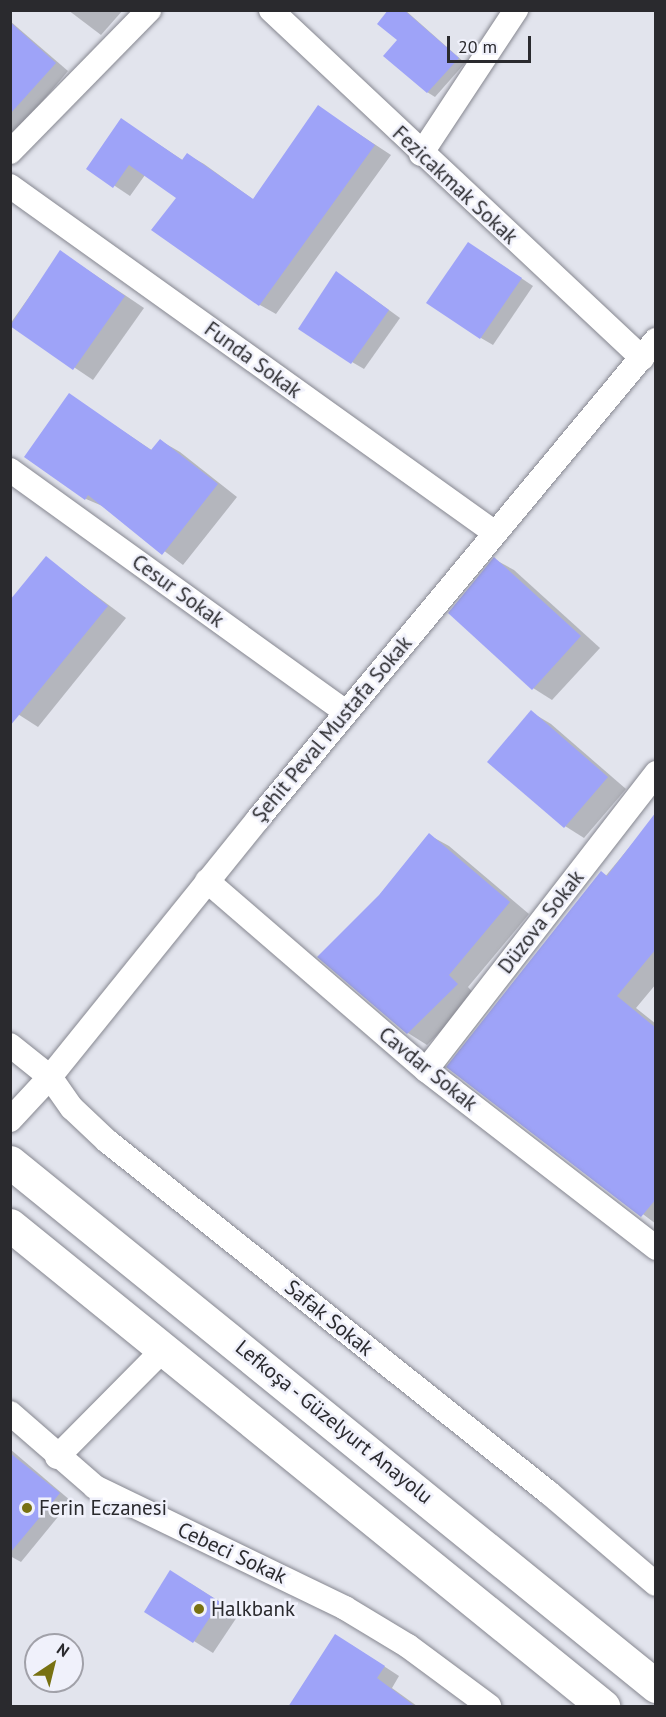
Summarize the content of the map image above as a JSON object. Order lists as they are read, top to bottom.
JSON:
{
  "streets": {
    "highway": ["Lefkoşa - Güzelyurt Anayolu"],
    "street": [
      "Fezicakmak Sokak",
      "Funda Sokak",
      "Cesur Sokak",
      "Şehit Peval Mustafa Sokak",
      "Düzova Sokak",
      "Cavdar Sokak",
      "Safak Sokak",
      "Cebeci Sokak"
    ]
  },
  "crossings": [
    ["Fezicakmak Sokak", "Şehit Peval Mustafa Sokak"],
    ["Funda Sokak", "Şehit Peval Mustafa Sokak"],
    ["Cesur Sokak", "Şehit Peval Mustafa Sokak"],
    ["Şehit Peval Mustafa Sokak", "Cavdar Sokak"],
    ["Şehit Peval Mustafa Sokak", "Safak Sokak"],
    ["Düzova Sokak", "Cavdar Sokak"]
  ],
  "places": ["Ferin Eczanesi", "Halkbank"],
  "scale_bar": "20 m",
  "north": "top right"
}
